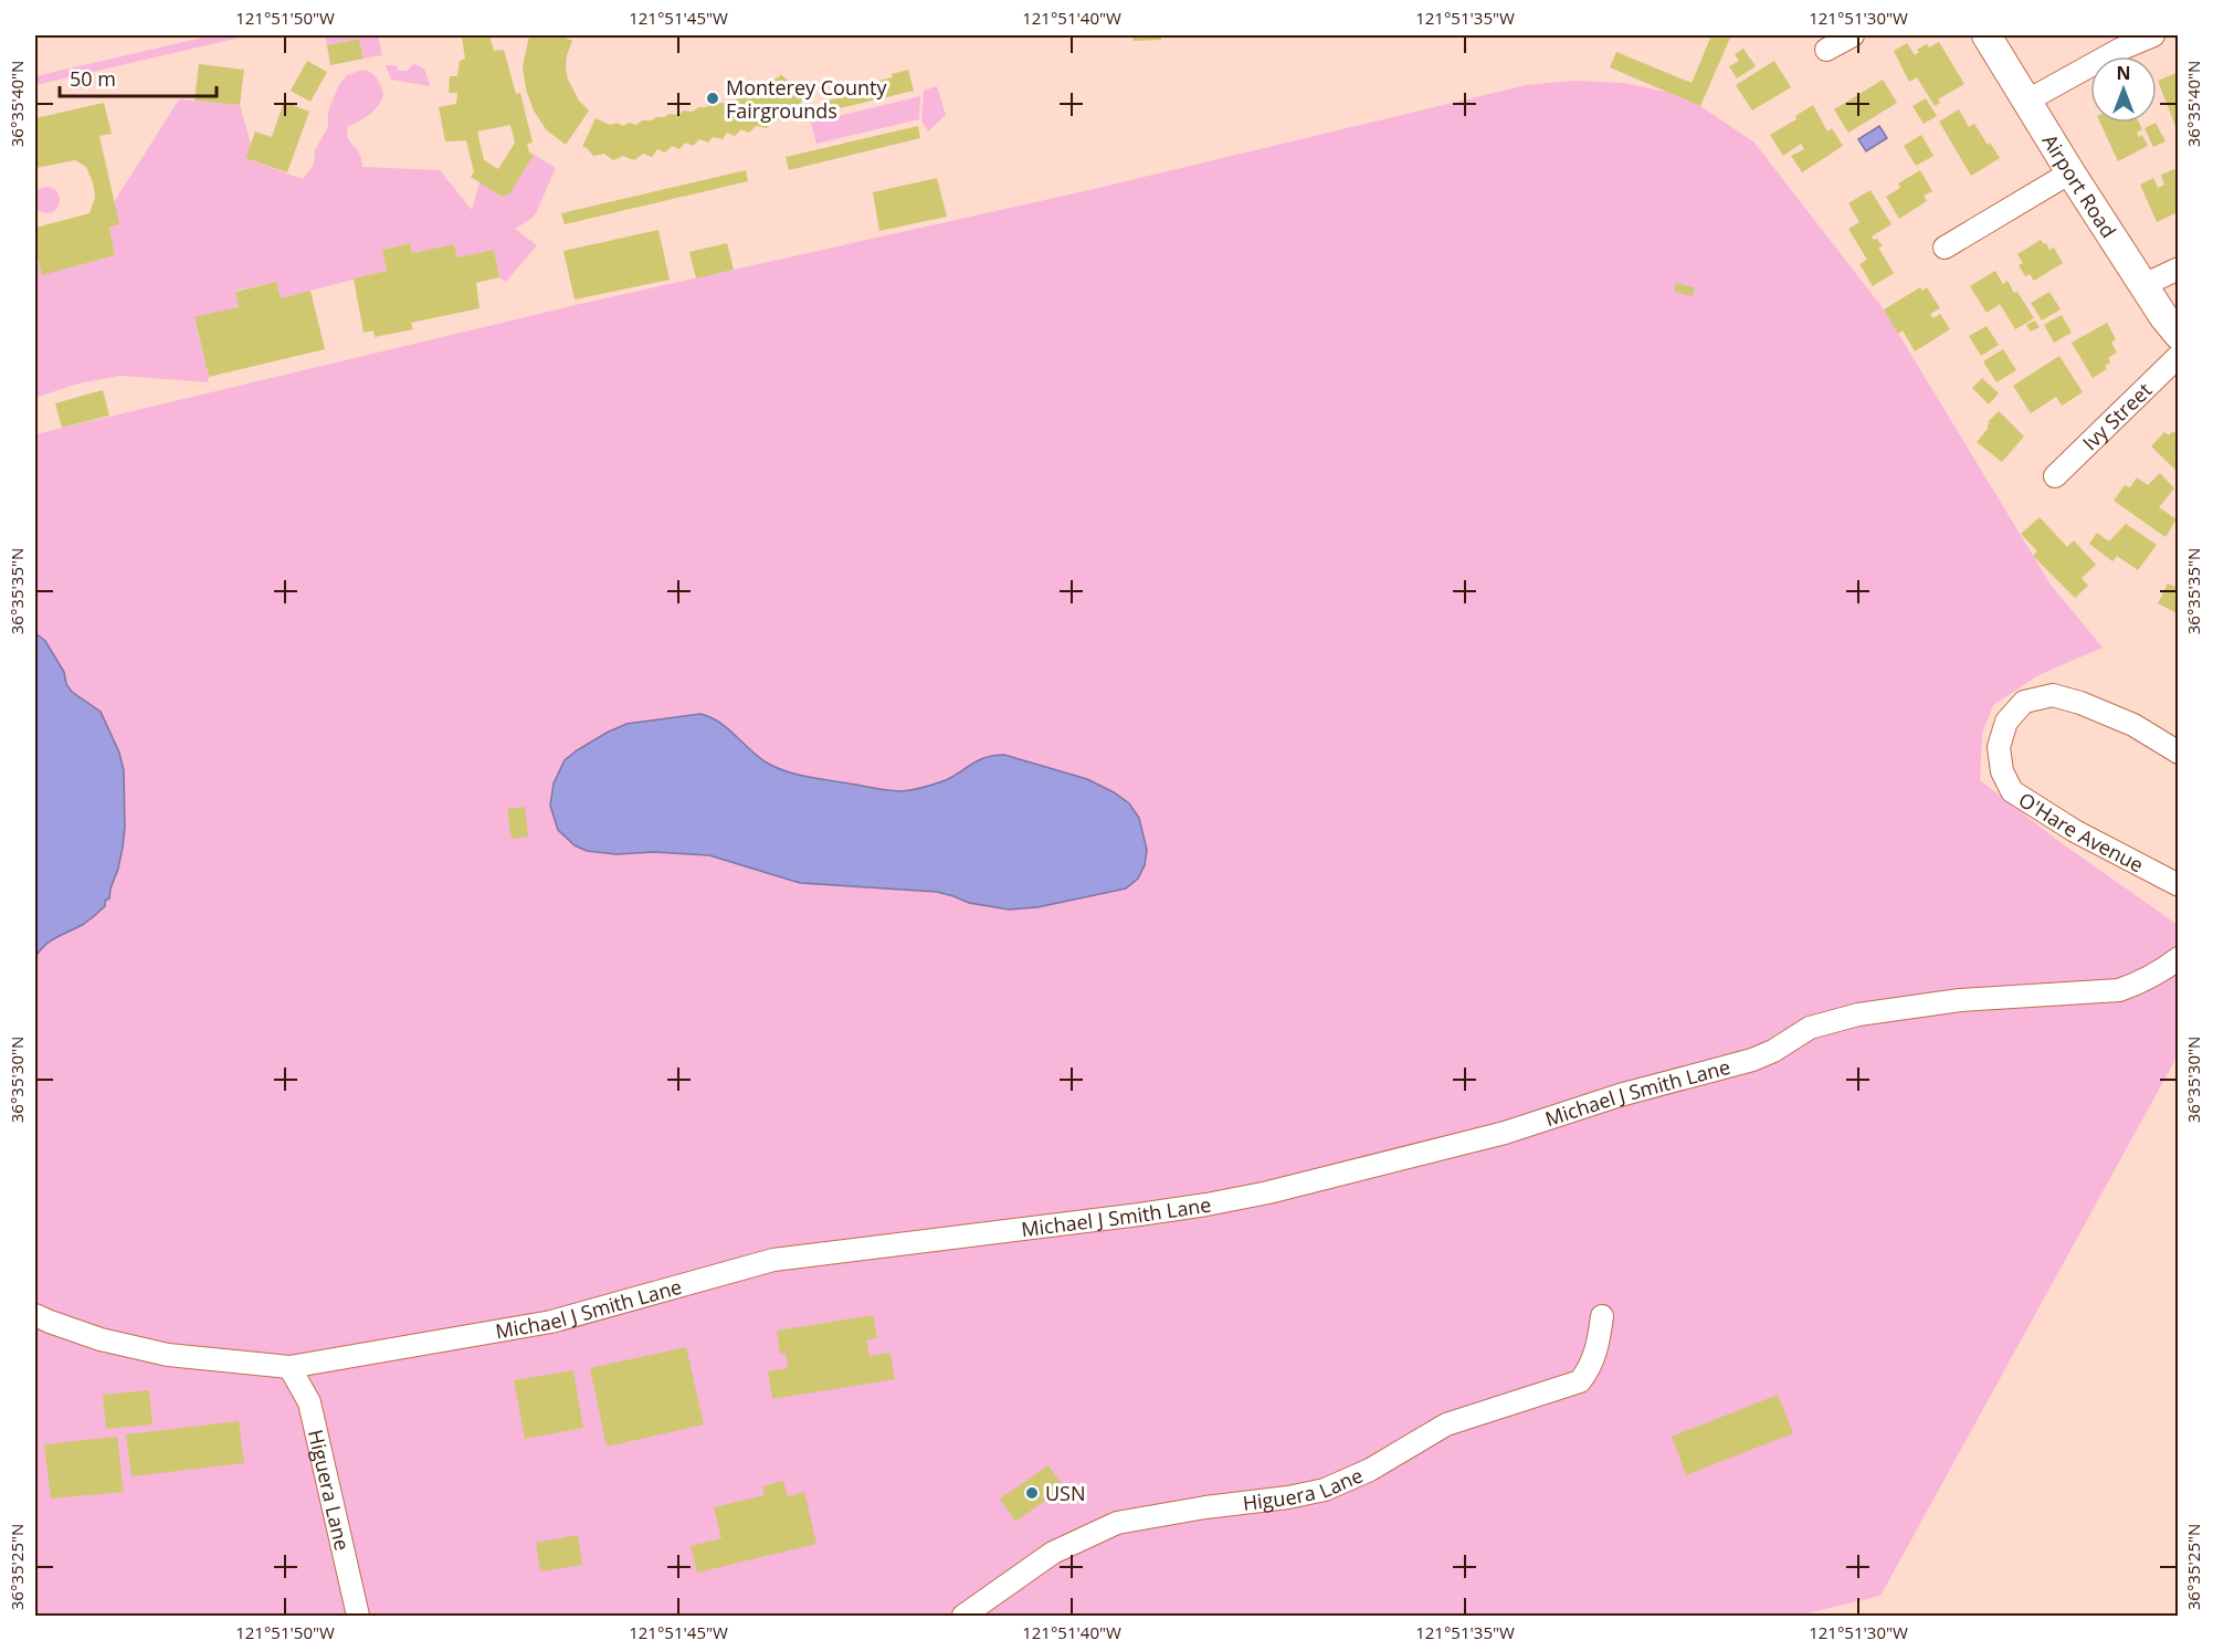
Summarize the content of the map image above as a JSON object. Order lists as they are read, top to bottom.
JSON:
{
  "streets": {
    "street": [
      "Airport Road",
      "Ivy Street",
      "O'Hare Avenue",
      "Michael J Smith Lane",
      "Higuera Lane"
    ]
  },
  "crossings": [
    ["Michael J Smith Lane", "Higuera Lane"]
  ],
  "places": ["Monterey County Fairgrounds", "USN"],
  "scale_bar": "50 m",
  "north": "top",
  "coordinates": [
    "121°51'50\"W",
    "121°51'45\"W",
    "121°51'40\"W",
    "121°51'35\"W",
    "121°51'30\"W",
    "36°35'40\"N",
    "36°35'35\"N",
    "36°35'30\"N",
    "36°35'25\"N"
  ]
}
